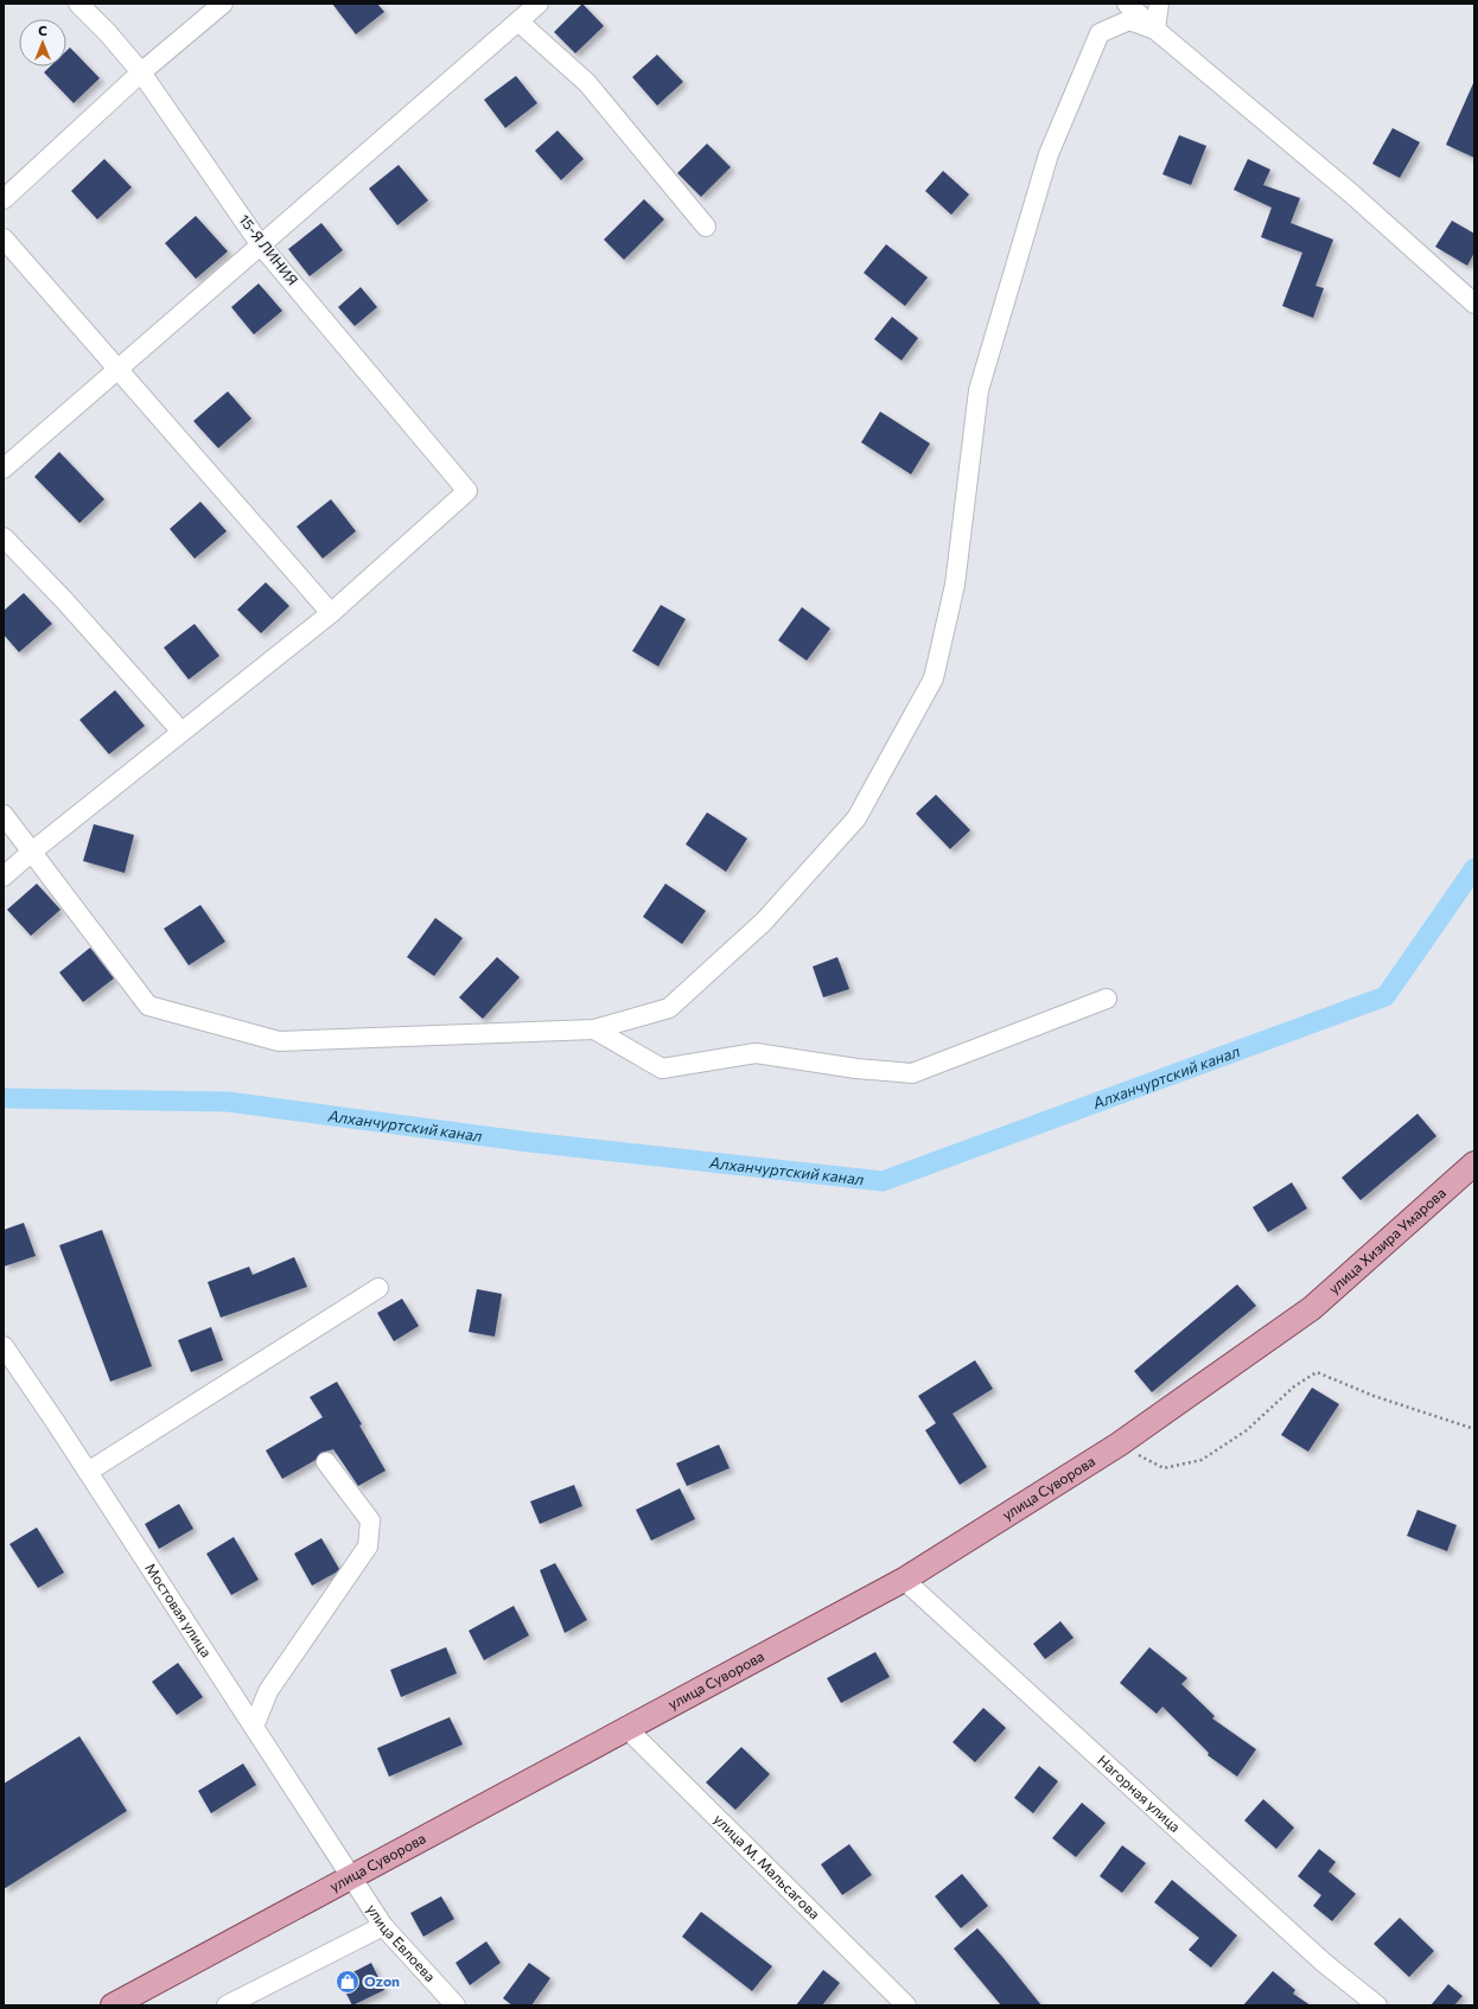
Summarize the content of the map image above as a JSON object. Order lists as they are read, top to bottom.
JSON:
{
  "streets": {
    "main road": ["улица Хизира Умарова", "улица Суворова"],
    "street": [
      "15-Я ЛИНИЯ",
      "Мостовая улица",
      "Нагорная улица",
      "улица М. Мальсагова",
      "улица Евлоева"
    ]
  },
  "crossings": [
    ["улица Хизира Умарова", "улица Суворова"],
    ["улица Суворова", "Мостовая улица"],
    ["улица Суворова", "Нагорная улица"],
    ["улица Суворова", "улица М. Мальсагова"],
    ["улица Суворова", "улица Евлоева"],
    ["Мостовая улица", "улица Евлоева"]
  ],
  "water": ["Алханчуртский канал"],
  "places": {
    "shop": ["Ozon"]
  },
  "north": "top"
}
